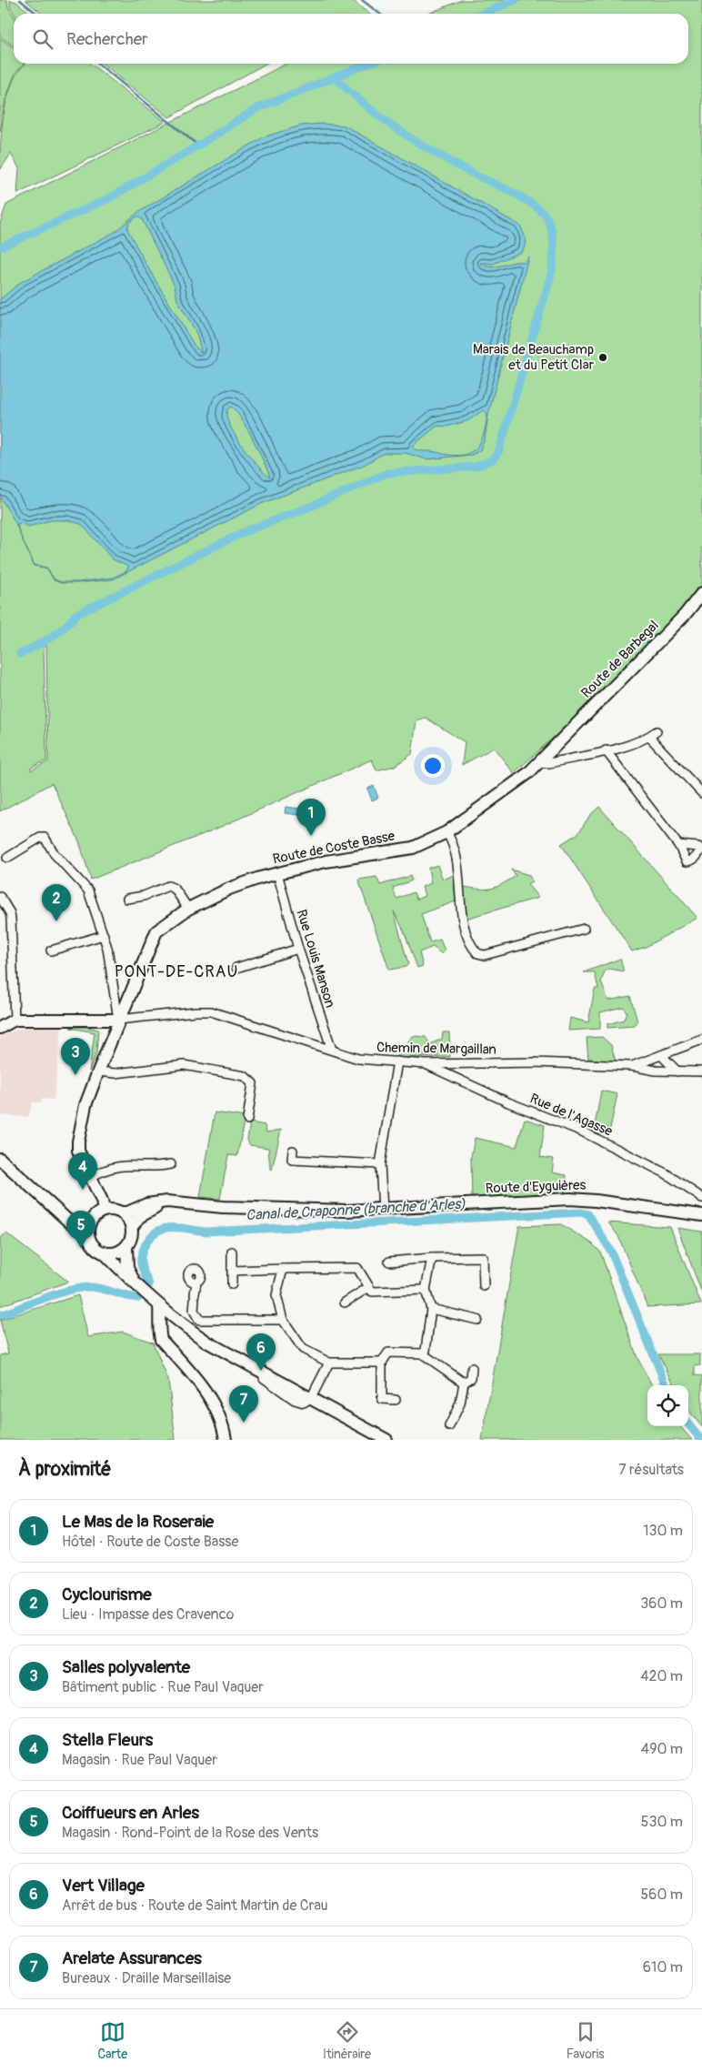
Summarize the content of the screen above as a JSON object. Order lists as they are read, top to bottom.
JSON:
{
  "streets": {
    "main road": ["Route de Barbegal", "Route de Coste Basse", "Route d'Eyguières"],
    "street": ["Rue Louis Manson", "Chemin de Margaillan", "Rue de l'Agasse"]
  },
  "crossings": [
    ["Route de Barbegal", "Route de Coste Basse"],
    ["Route de Coste Basse", "Rue Louis Manson"],
    ["Route de Coste Basse", "Chemin de Margaillan"],
    ["Route de Coste Basse", "Route d'Eyguières"],
    ["Rue Louis Manson", "Chemin de Margaillan"],
    ["Chemin de Margaillan", "Rue de l'Agasse"]
  ],
  "districts": ["PONT-DE-CRAU"],
  "water": ["Canal de Craponne (branche d'Arles)"],
  "places": ["Marais de Beauchamp et du Petit Clar"],
  "page": {
    "search": "Rechercher",
    "pins": [
      "1",
      "2",
      "3",
      "4",
      "5",
      "6",
      "7"
    ],
    "heading": ["À proximité", "7 résultats"],
    "list": [
      {
        "mark": "1",
        "name": "Le Mas de la Roseraie",
        "note": "Hôtel · Route de Coste Basse",
        "value": "130 m"
      },
      {
        "mark": "2",
        "name": "Cyclourisme",
        "note": "Lieu · Impasse des Cravenco",
        "value": "360 m"
      },
      {
        "mark": "3",
        "name": "Salles polyvalente",
        "note": "Bâtiment public · Rue Paul Vaquer",
        "value": "420 m"
      },
      {
        "mark": "4",
        "name": "Stella Fleurs",
        "note": "Magasin · Rue Paul Vaquer",
        "value": "490 m"
      },
      {
        "mark": "5",
        "name": "Coiffueurs en Arles",
        "note": "Magasin · Rond-Point de la Rose des Vents",
        "value": "530 m"
      },
      {
        "mark": "6",
        "name": "Vert Village",
        "note": "Arrêt de bus · Route de Saint Martin de Crau",
        "value": "560 m"
      },
      {
        "mark": "7",
        "name": "Arelate Assurances",
        "note": "Bureaux · Draille Marseillaise",
        "value": "610 m"
      }
    ],
    "nav": ["Carte", "Itinéraire", "Favoris"]
  }
}
